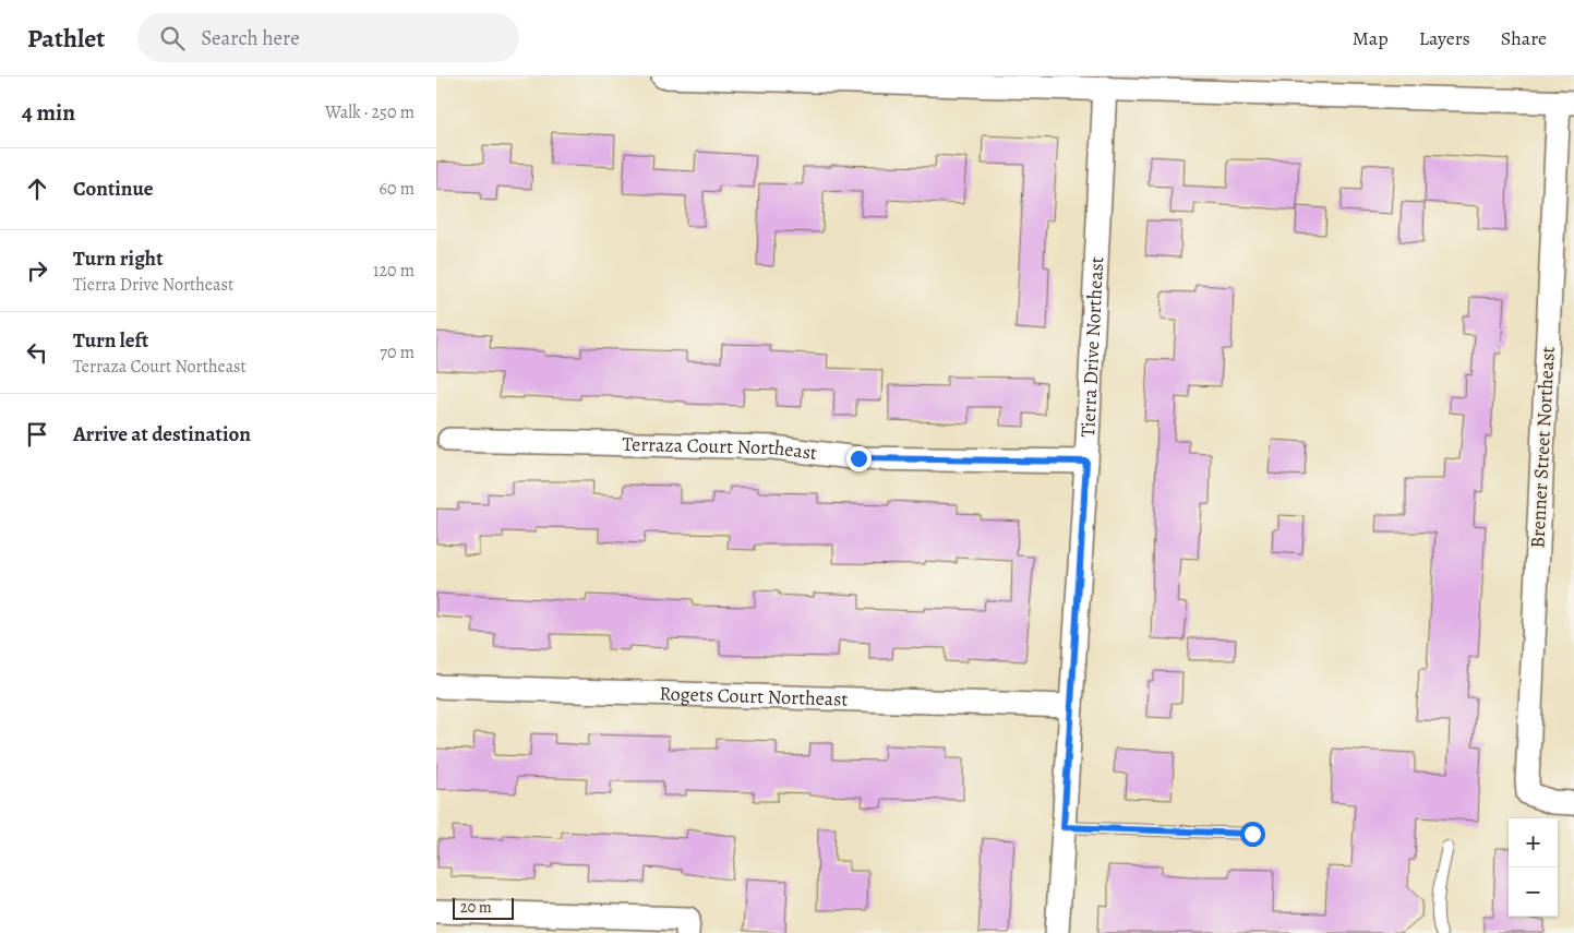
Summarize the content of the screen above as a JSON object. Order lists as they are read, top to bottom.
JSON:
{
  "streets": {
    "street": [
      "Tierra Drive Northeast",
      "Brenner Street Northeast",
      "Terraza Court Northeast",
      "Rogets Court Northeast"
    ]
  },
  "crossings": [
    ["Tierra Drive Northeast", "Terraza Court Northeast"],
    ["Tierra Drive Northeast", "Rogets Court Northeast"]
  ],
  "scale_bar": "20 m",
  "page": {
    "header": "Pathlet",
    "search": "Search here",
    "nav": ["Map", "Layers", "Share"],
    "heading": ["4 min", "Walk · 250 m"],
    "list": [
      ["Continue", "60 m"],
      ["Turn right", "Tierra Drive Northeast", "120 m"],
      ["Turn left", "Terraza Court Northeast", "70 m"],
      "Arrive at destination"
    ],
    "map_buttons": ["+", "−"],
    "scale": "20 m"
  }
}
